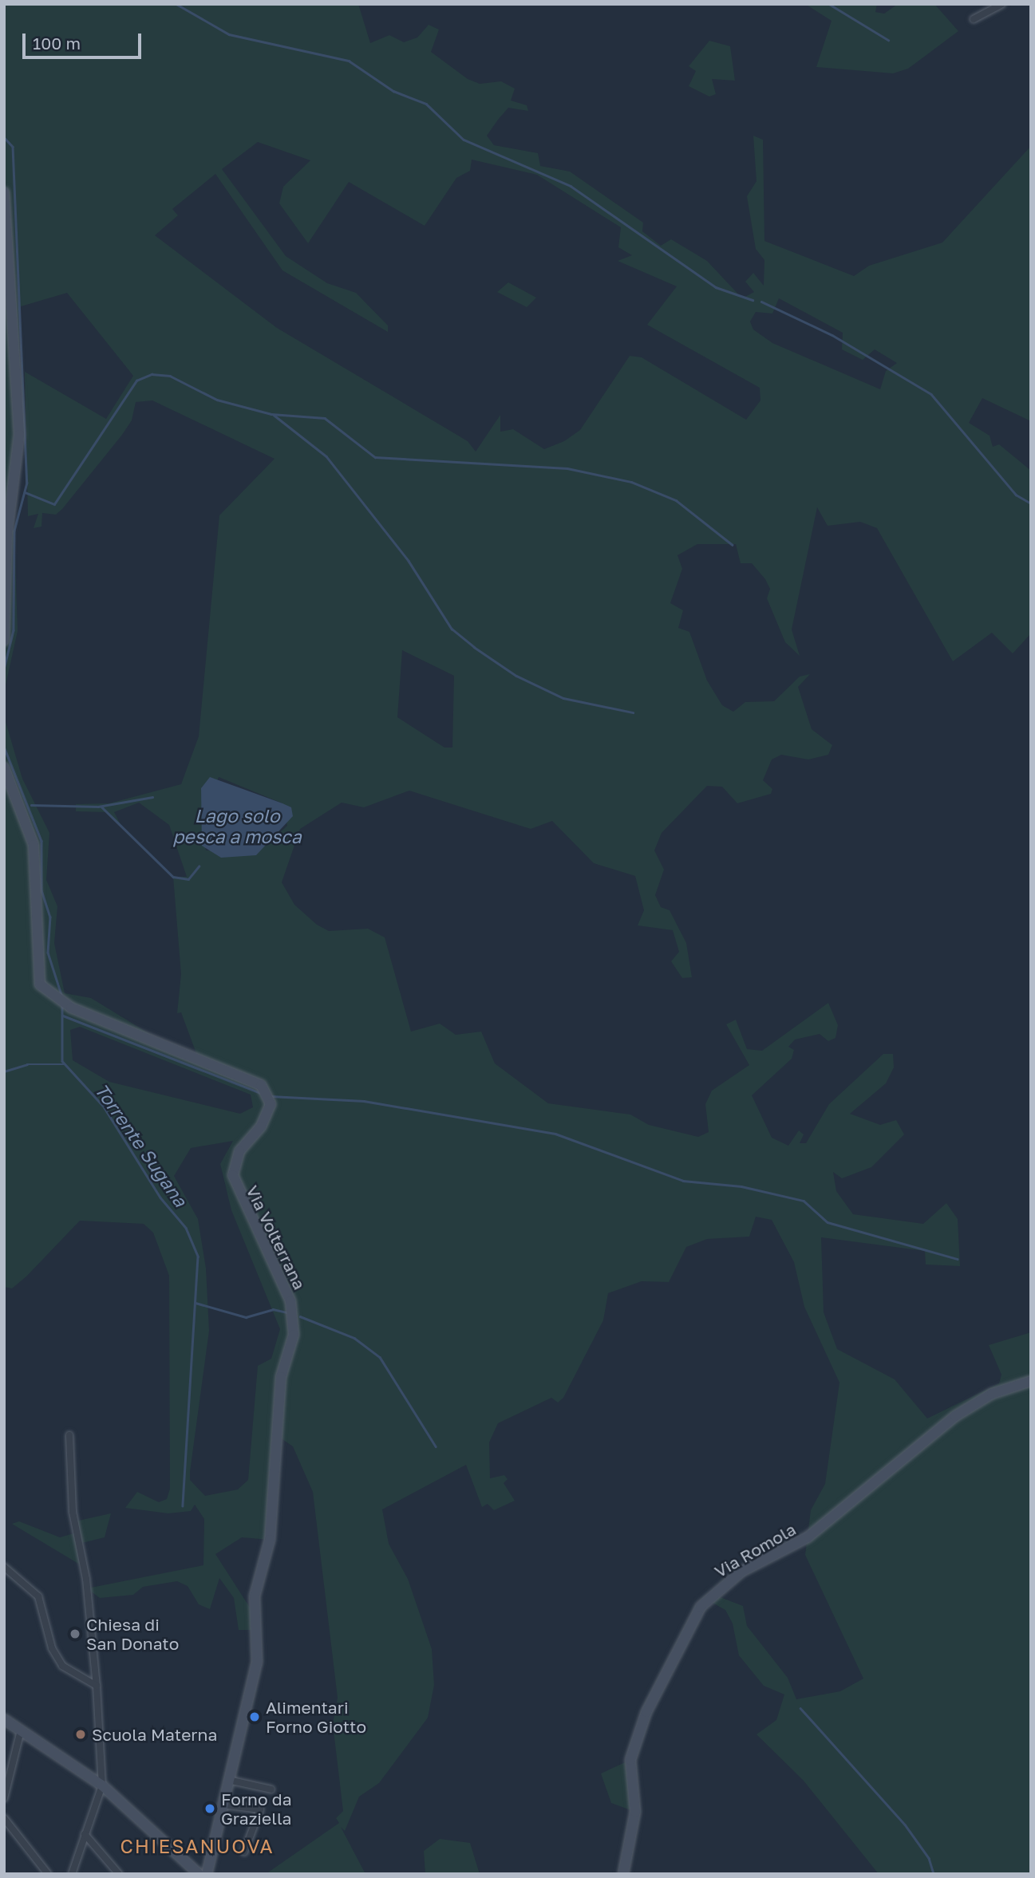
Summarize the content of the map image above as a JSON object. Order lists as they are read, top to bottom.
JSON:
{
  "streets": {
    "main road": ["Via Volterrana", "Via Romola"]
  },
  "districts": ["CHIESANUOVA"],
  "water": ["Lago solo pesca a mosca", "Torrente Sugana"],
  "places": [
    "Chiesa di San Donato",
    "Alimentari Forno Giotto",
    "Scuola Materna",
    "Forno da Graziella"
  ],
  "scale_bar": "100 m"
}
